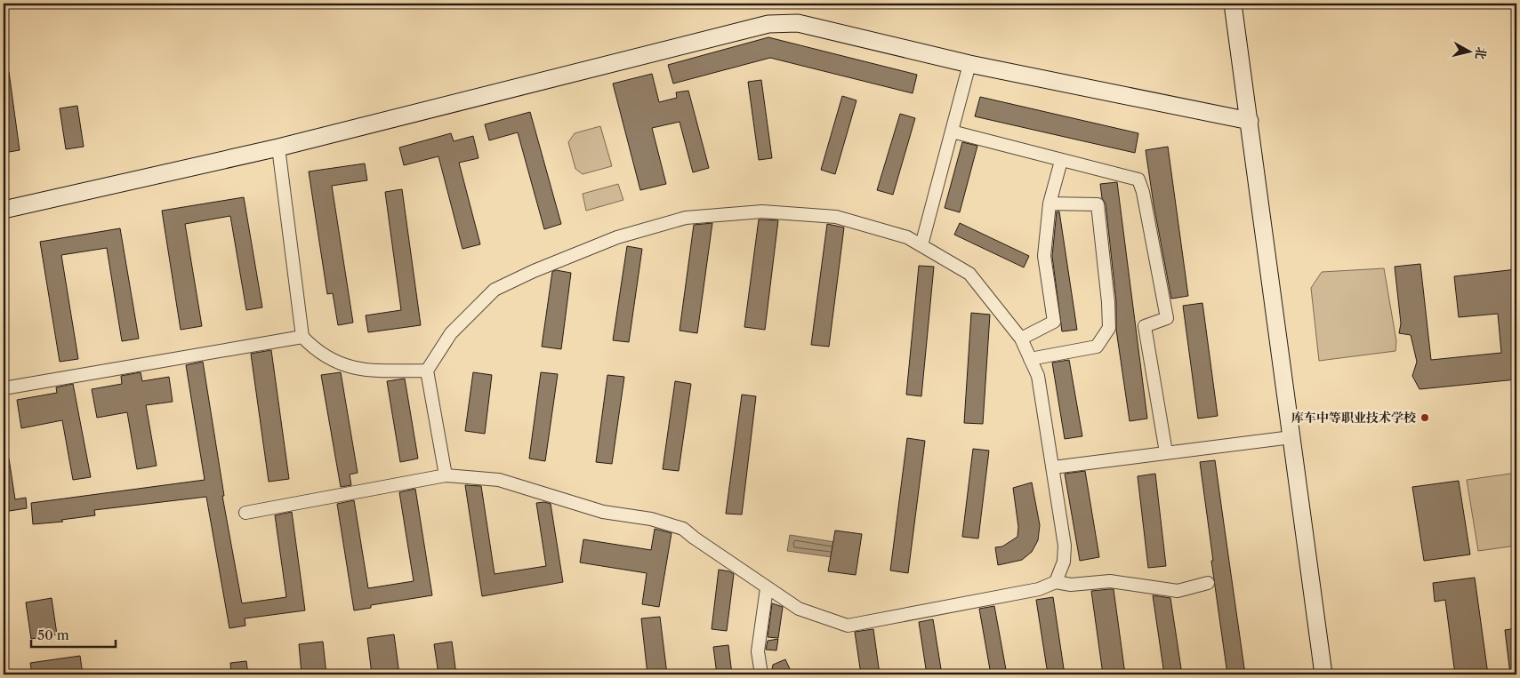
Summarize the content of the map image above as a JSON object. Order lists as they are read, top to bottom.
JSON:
{
  "places": ["库车中等职业技术学校"],
  "scale_bar": "50 m",
  "north": "right"
}
